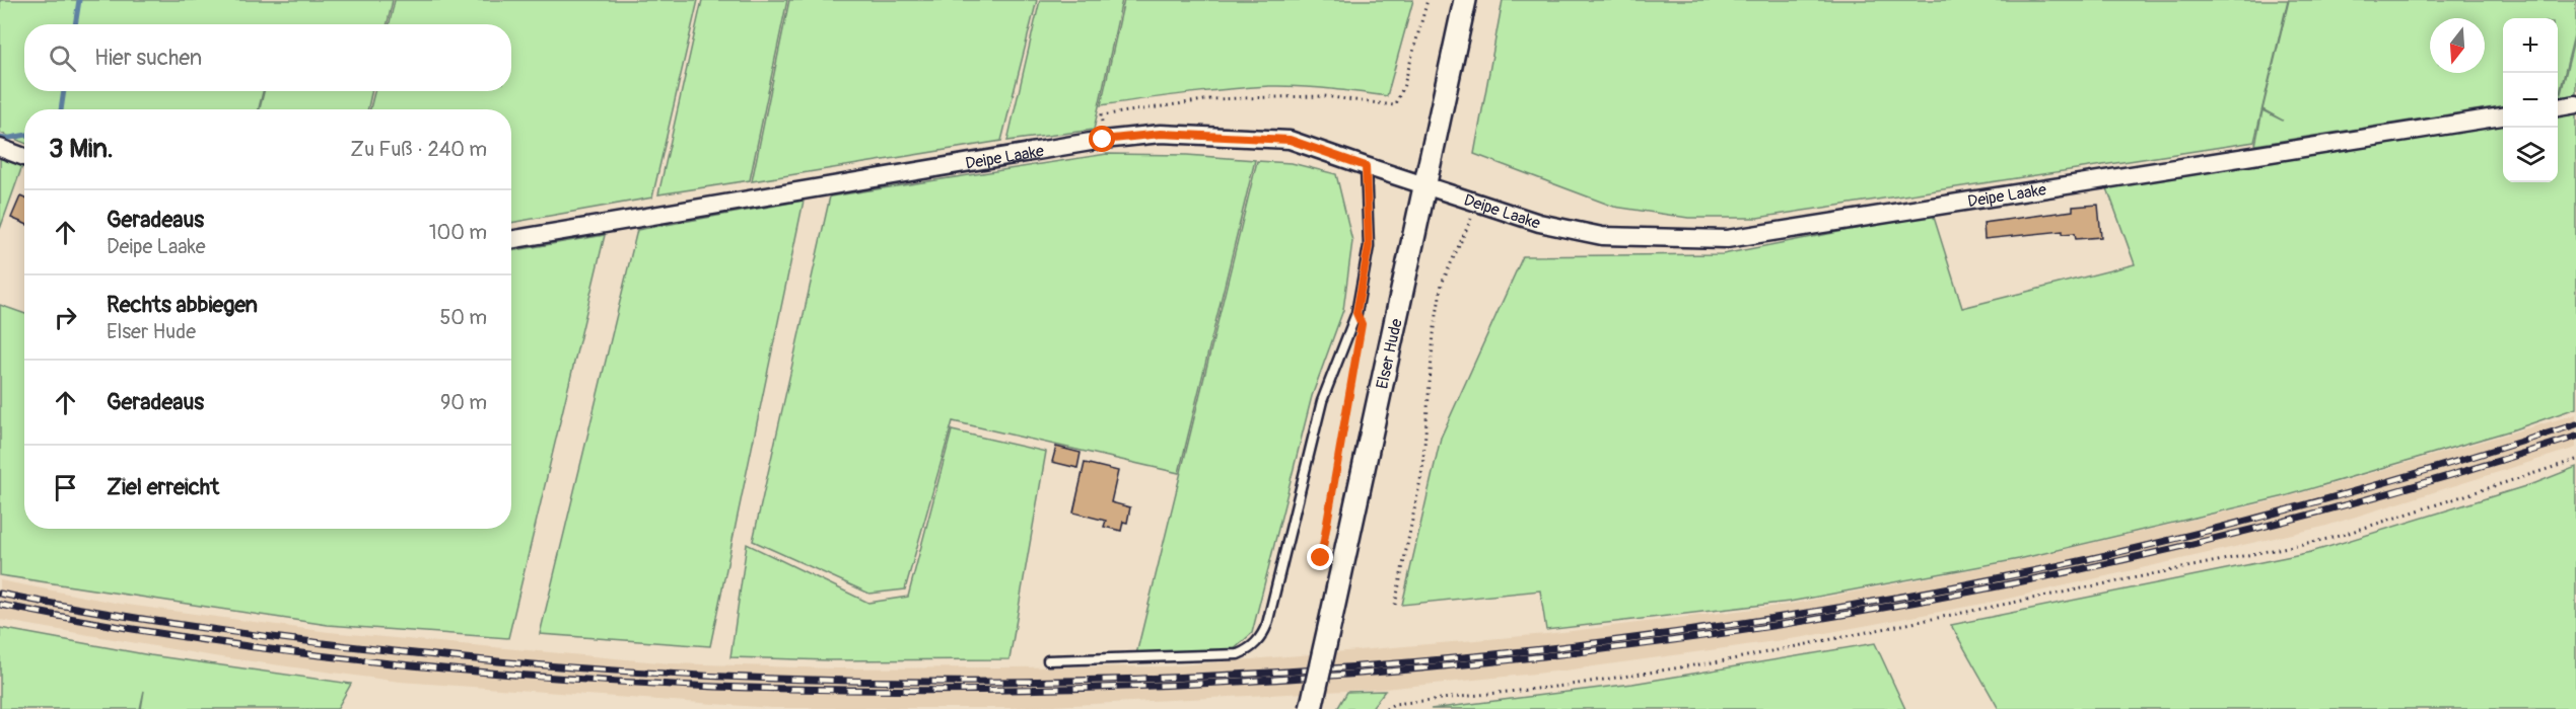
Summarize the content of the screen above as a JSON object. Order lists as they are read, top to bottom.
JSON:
{
  "streets": {
    "street": ["Deipe Laake", "Elser Hude"]
  },
  "crossings": [
    ["Deipe Laake", "Elser Hude"]
  ],
  "north": "bottom",
  "page": {
    "map_buttons": ["+", "−"],
    "search": "Hier suchen",
    "heading": ["3 Min.", "Zu Fuß · 240 m"],
    "list": [
      ["Geradeaus", "Deipe Laake", "100 m"],
      ["Rechts abbiegen", "Elser Hude", "50 m"],
      ["Geradeaus", "90 m"],
      "Ziel erreicht"
    ]
  }
}
